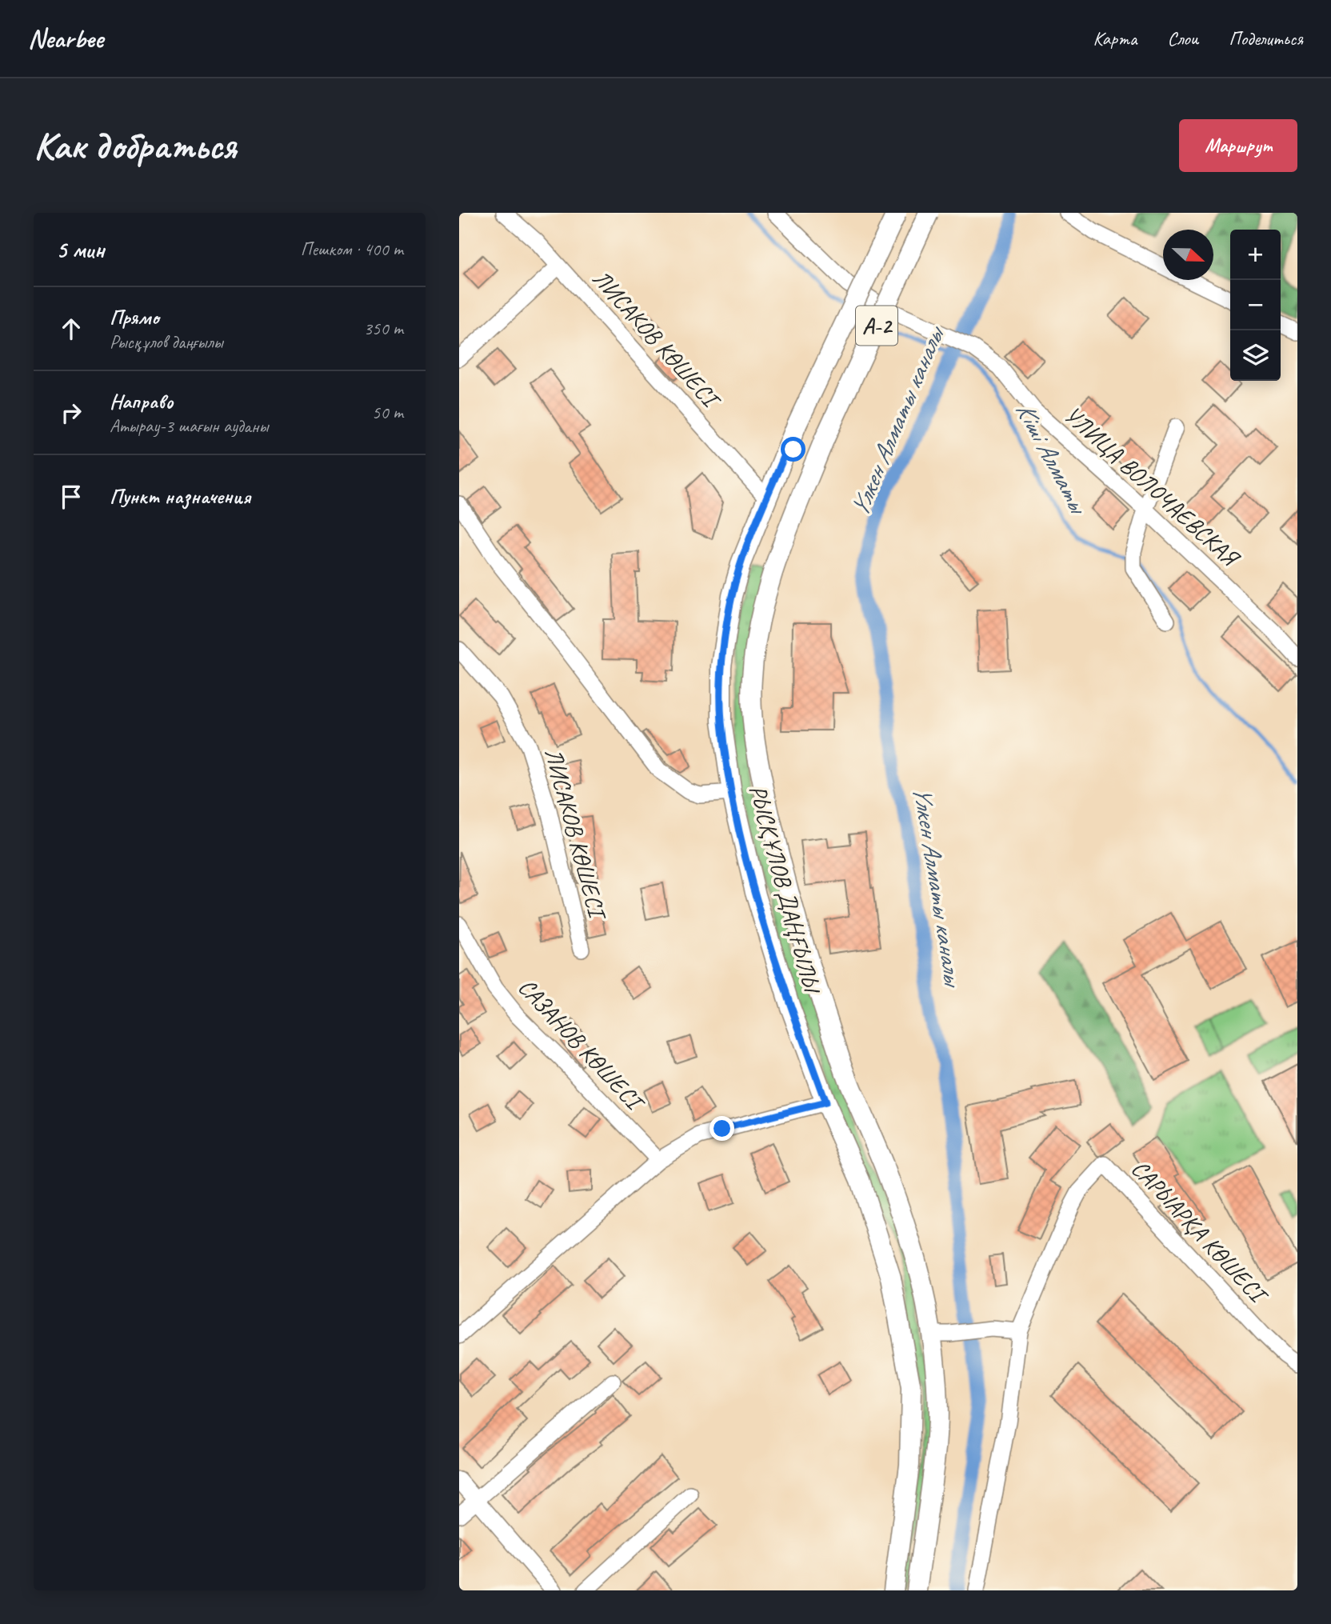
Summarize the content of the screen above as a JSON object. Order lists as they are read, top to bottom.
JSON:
{
  "streets": {
    "main road": ["A-2", "РЫСҚҰЛОВ ДАҢҒЫЛЫ"],
    "street": [
      "ЛИСАКОВ КӨШЕСІ",
      "УЛИЦА ВОЛОЧАЕВСКАЯ",
      "САЗАНОВ КӨШЕСІ",
      "САРЫАРҚА КӨШЕСІ"
    ]
  },
  "crossings": [
    ["ЛИСАКОВ КӨШЕСІ", "РЫСҚҰЛОВ ДАҢҒЫЛЫ"]
  ],
  "water": ["Үлкен Алматы каналы", "Кіші Алматы"],
  "north": "right",
  "page": {
    "header": "Nearbee",
    "nav": ["Карта", "Слои", "Поделиться"],
    "buttons": "Маршрут",
    "title": "Как добраться",
    "heading": ["5 мин", "Пешком · 400 m"],
    "map_buttons": ["+", "−"],
    "list": [
      ["Прямо", "Рысқұлов даңғылы", "350 m"],
      ["Направо", "Атырау-3 шағын ауданы", "50 m"],
      "Пункт назначения"
    ]
  }
}
